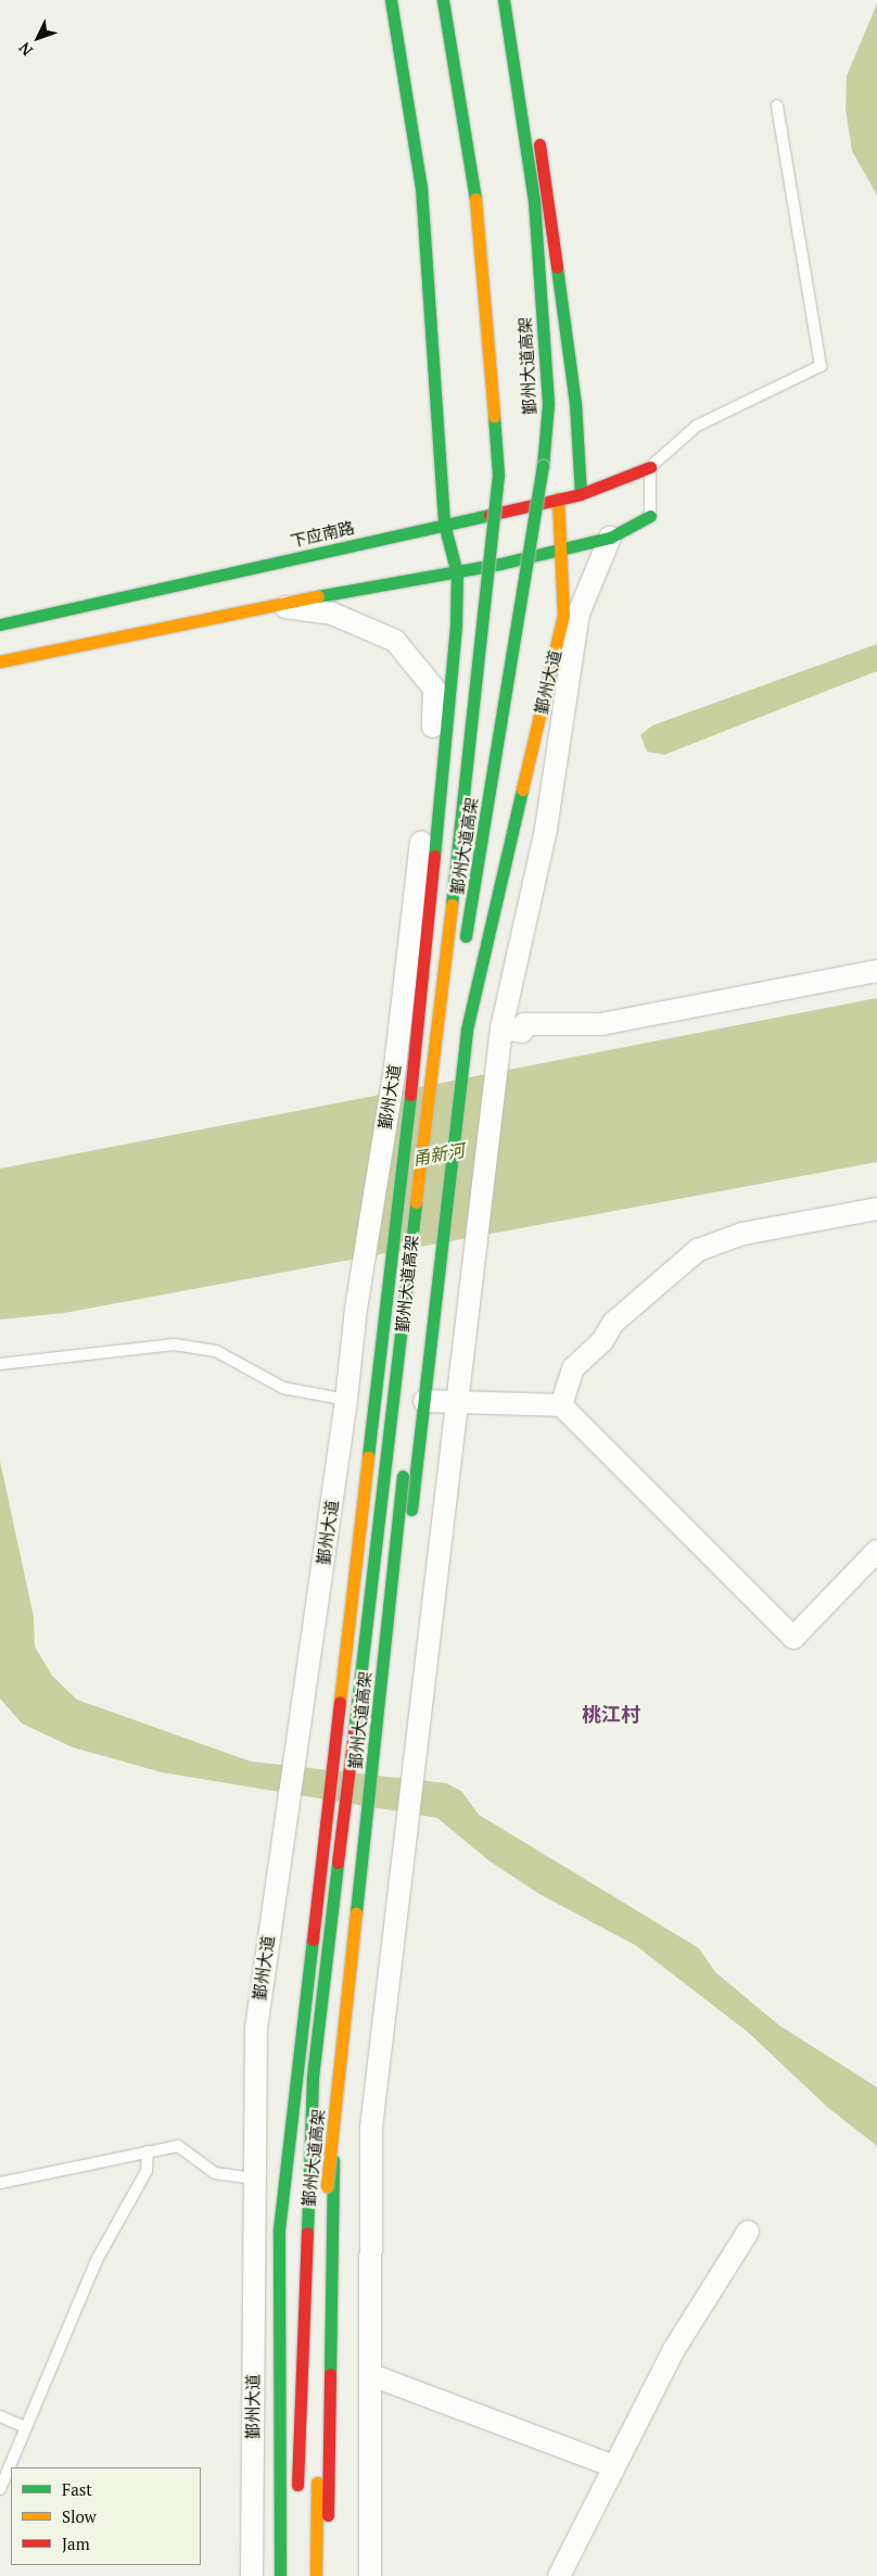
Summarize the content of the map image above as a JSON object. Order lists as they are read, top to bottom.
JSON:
{
  "streets": {
    "main road": ["鄞州大道高架", "下应南路", "鄞州大道"]
  },
  "crossings": [
    ["下应南路", "鄞州大道"]
  ],
  "districts": ["桃江村"],
  "water": ["甬新河"],
  "legend": ["Fast", "Slow", "Jam"],
  "north": "bottom left"
}
